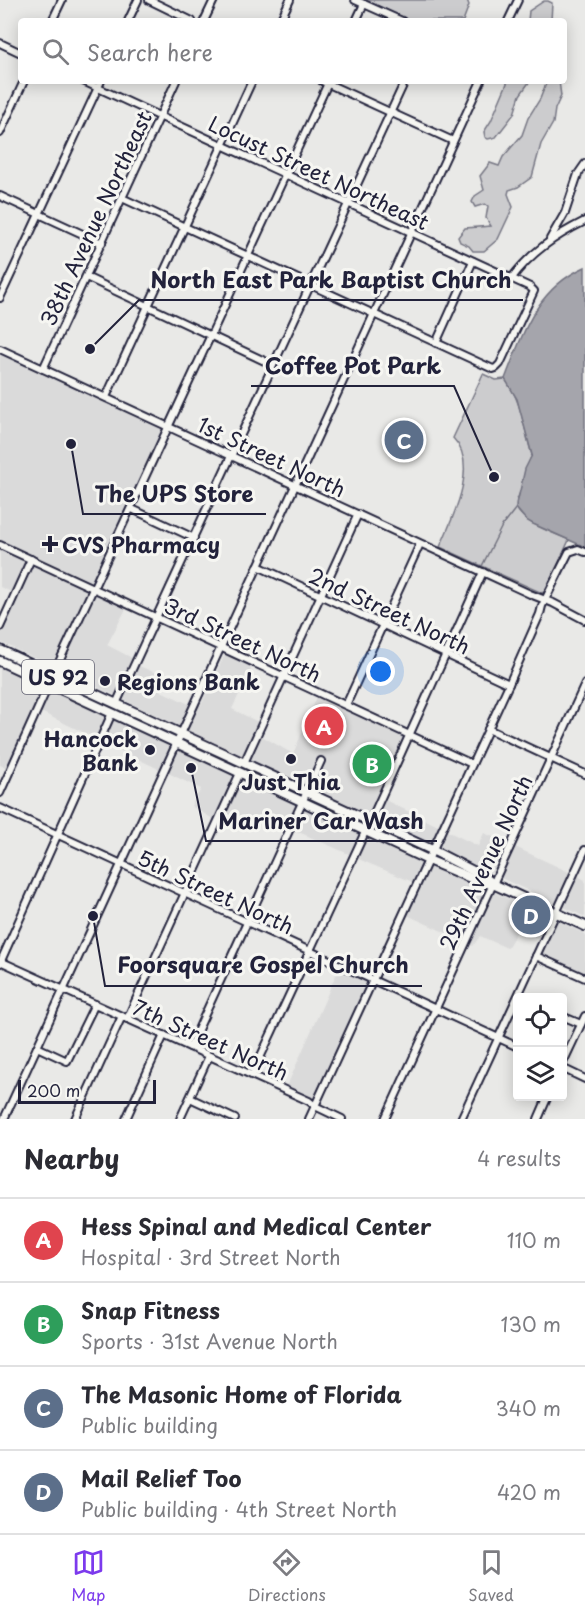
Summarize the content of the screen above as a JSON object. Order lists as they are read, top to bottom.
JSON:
{
  "streets": {
    "main road": ["US 92"],
    "street": [
      "Locust Street Northeast",
      "38th Avenue Northeast",
      "1st Street North",
      "2nd Street North",
      "3rd Street North",
      "29th Avenue North",
      "5th Street North",
      "7th Street North"
    ]
  },
  "crossings": [
    ["Locust Street Northeast", "38th Avenue Northeast"],
    ["38th Avenue Northeast", "1st Street North"],
    ["US 92", "29th Avenue North"],
    ["29th Avenue North", "5th Street North"]
  ],
  "places": {
    "other": [
      "North East Park Baptist Church",
      "The UPS Store",
      "Coffee Pot Park",
      "Regions Bank",
      "Hancock Bank",
      "Just Thia",
      "Mariner Car Wash",
      "Foorsquare Gospel Church"
    ],
    "health": ["CVS Pharmacy"]
  },
  "scale_bar": "200 m",
  "page": {
    "search": "Search here",
    "pins": [
      "C",
      "A",
      "B",
      "D"
    ],
    "scale": "200 m",
    "heading": ["Nearby", "4 results"],
    "list": [
      {
        "mark": "A",
        "name": "Hess Spinal and Medical Center",
        "note": "Hospital · 3rd Street North",
        "value": "110 m"
      },
      {
        "mark": "B",
        "name": "Snap Fitness",
        "note": "Sports · 31st Avenue North",
        "value": "130 m"
      },
      {
        "mark": "C",
        "name": "The Masonic Home of Florida",
        "note": "Public building",
        "value": "340 m"
      },
      {
        "mark": "D",
        "name": "Mail Relief Too",
        "note": "Public building · 4th Street North",
        "value": "420 m"
      }
    ],
    "nav": ["Map", "Directions", "Saved"]
  }
}
